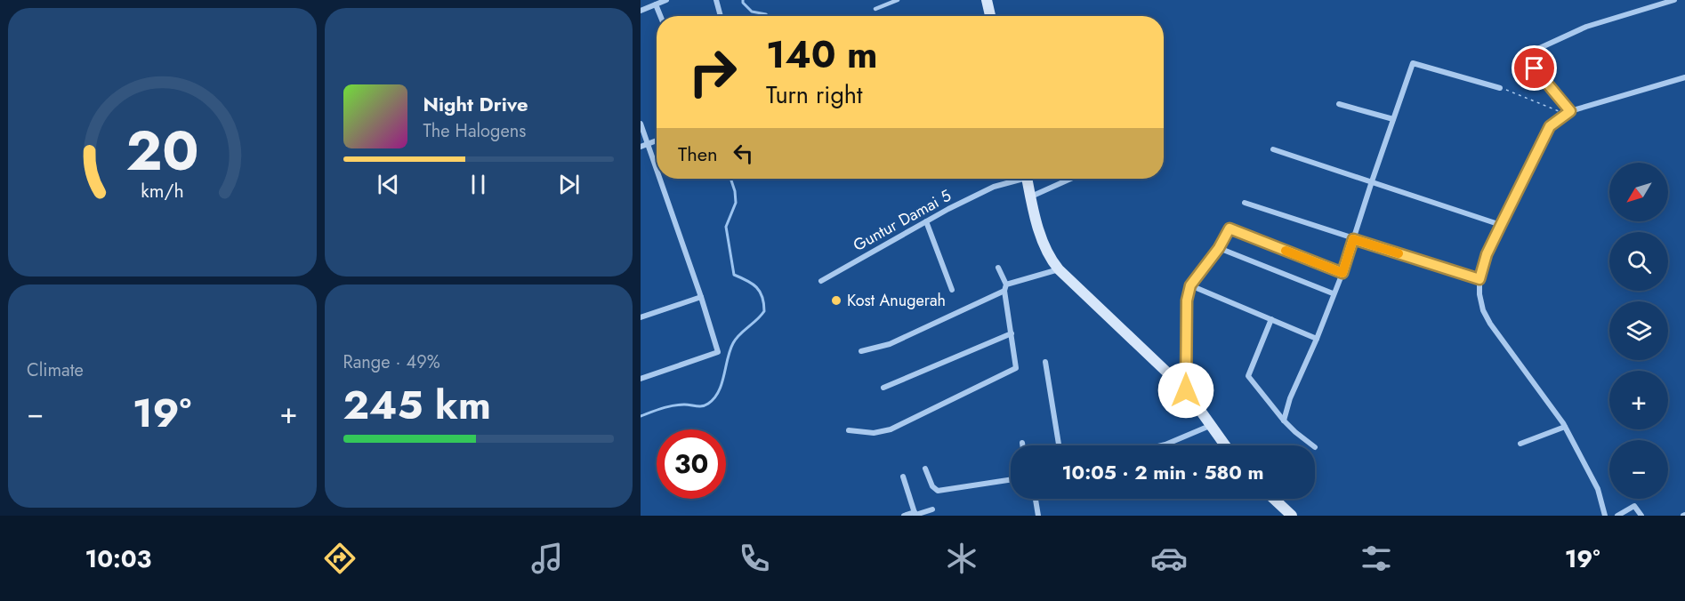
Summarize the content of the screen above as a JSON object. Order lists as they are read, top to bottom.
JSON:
{
  "streets": {
    "street": ["Guntur Damai 5"]
  },
  "places": ["Kost Anugerah"],
  "north": "bottom left",
  "page": {
    "turn": ["140 m", "Turn right"],
    "song": ["Night Drive", "The Halogens"],
    "then": "Then",
    "map_buttons": ["+", "−"],
    "tile": [
      "Climate",
      ["Range · 49%", "245 km"]
    ],
    "heat": ["−", "19°", "+"],
    "limit": "30",
    "trip": "10:05 · 2 min · 580 m",
    "tabs": ["10:03", "19°"],
    "gauge": ["20", "km/h"]
  }
}
